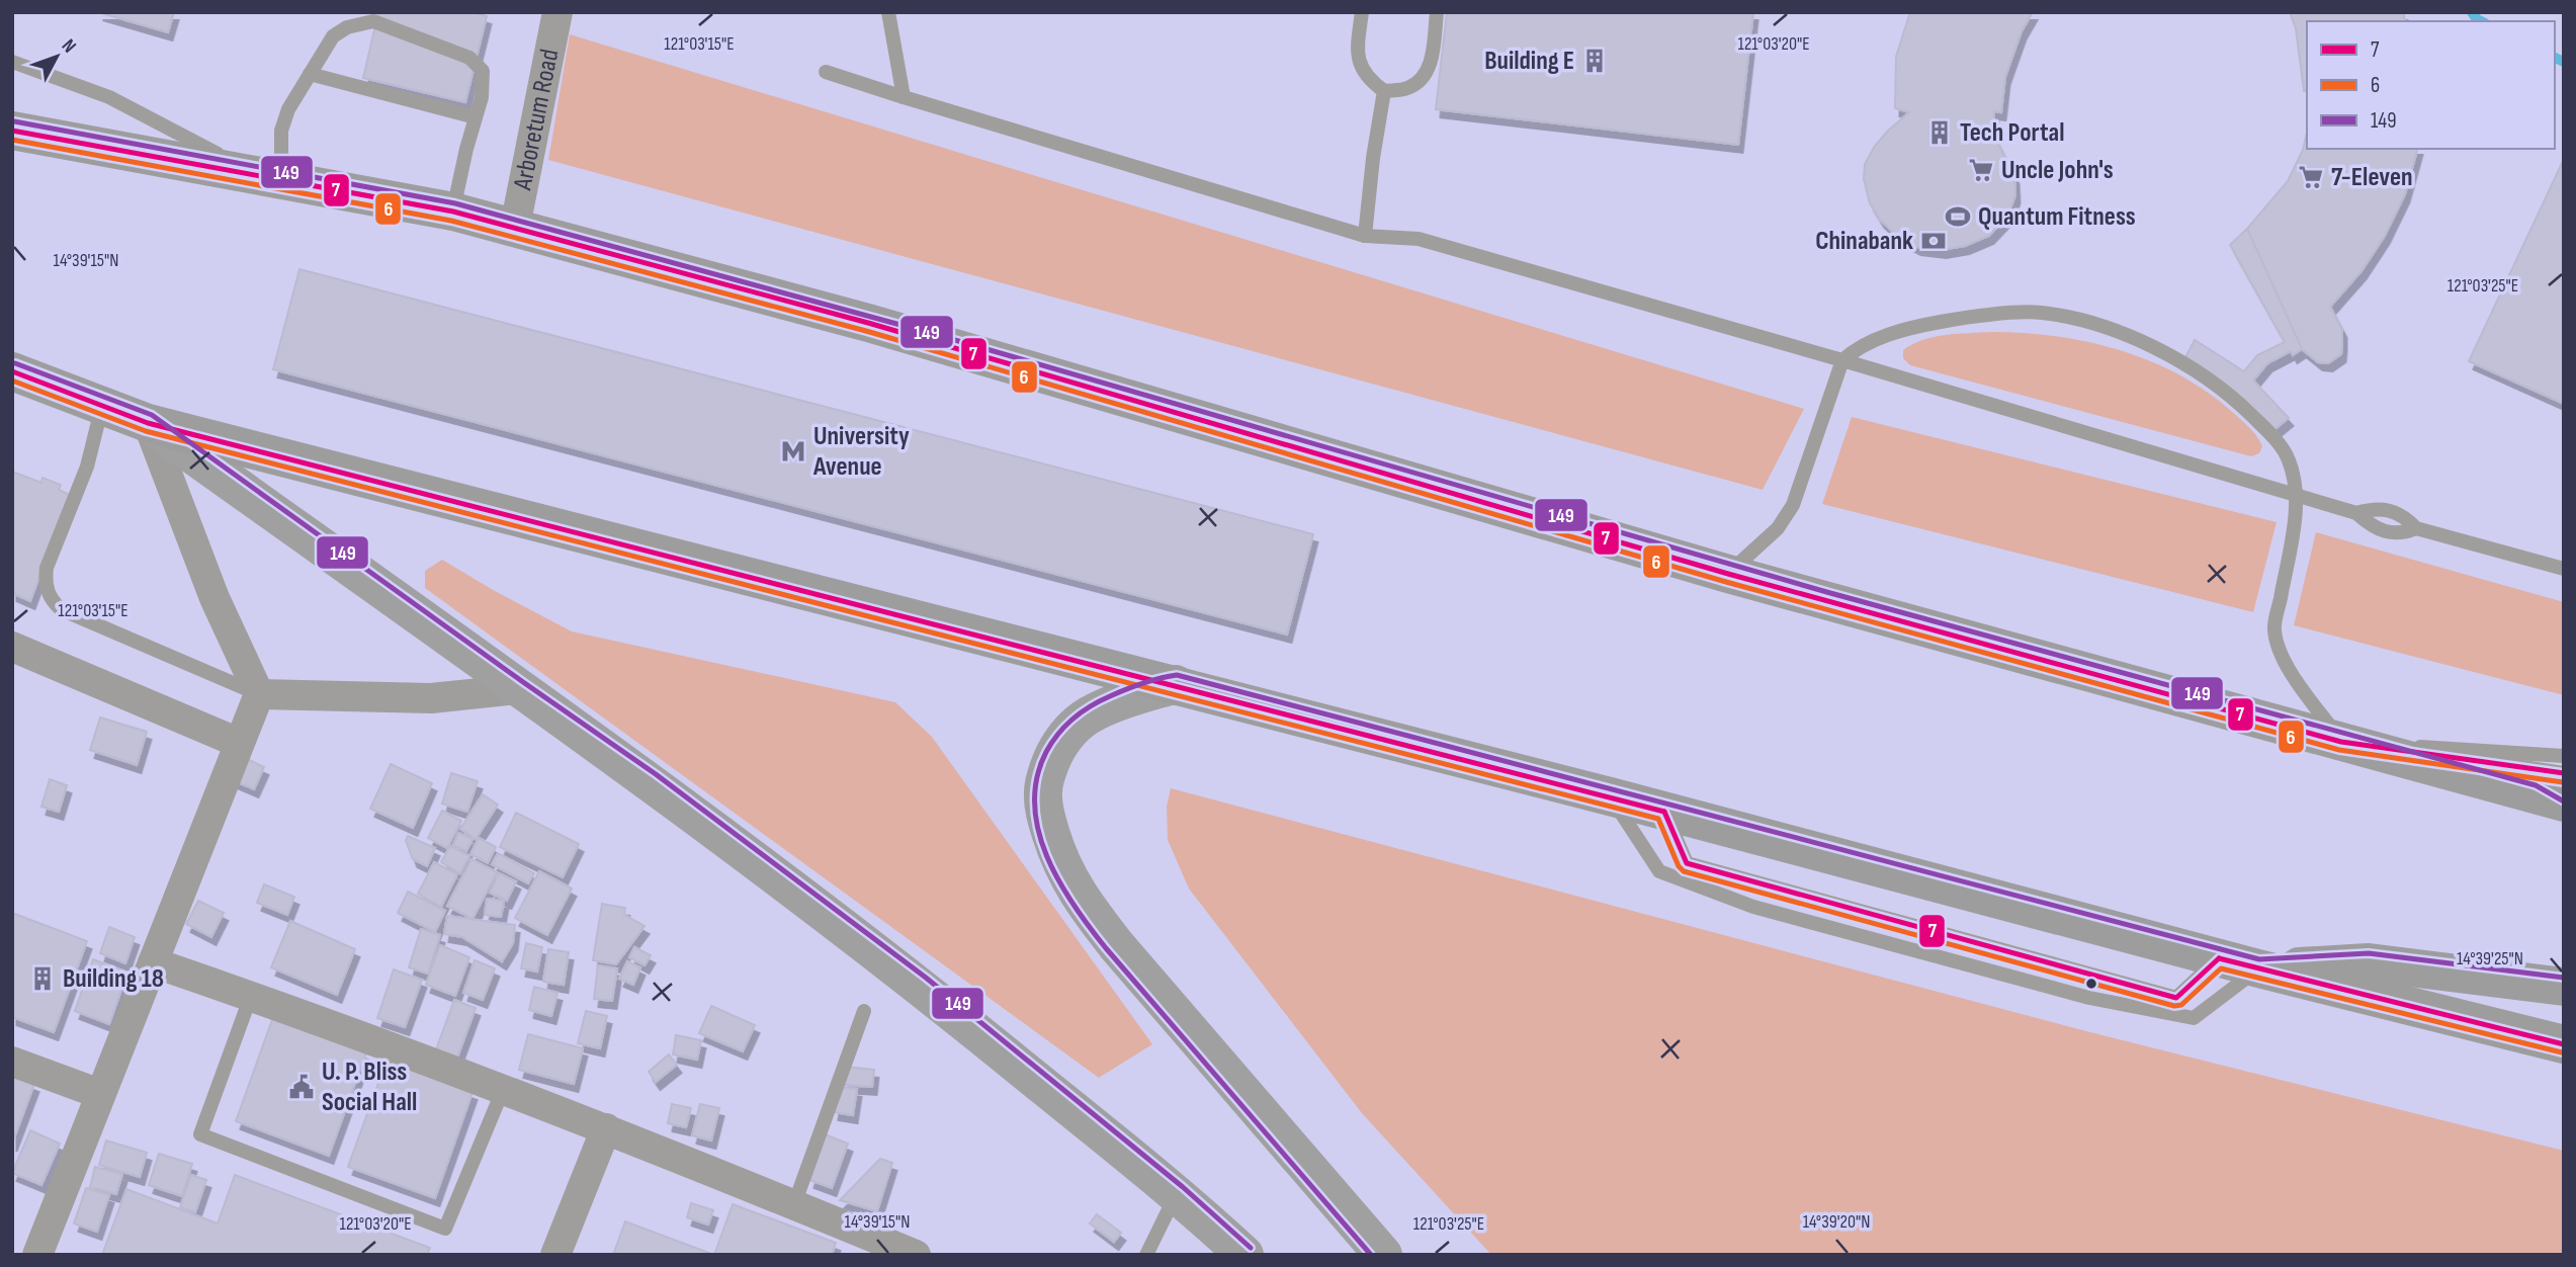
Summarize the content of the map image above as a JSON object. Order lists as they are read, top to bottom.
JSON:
{
  "streets": {
    "street": ["Arboretum Road"]
  },
  "places": {
    "building": ["Building E", "Tech Portal", "Building 18"],
    "supermarket": ["Uncle John's", "7-Eleven"],
    "sports": ["Quantum Fitness"],
    "bank": ["Chinabank"],
    "metro station": ["University Avenue"],
    "public building": ["U. P. Bliss Social Hall"]
  },
  "lines": ["transit line 149", "transit line 7", "transit line 6"],
  "legend": ["7", "6", "149"],
  "north": "top right",
  "coordinates": [
    "121°03'15\"E",
    "121°03'20\"E",
    "14°39'15\"N",
    "121°03'25\"E",
    "14°39'25\"N",
    "14°39'20\"N"
  ]
}
